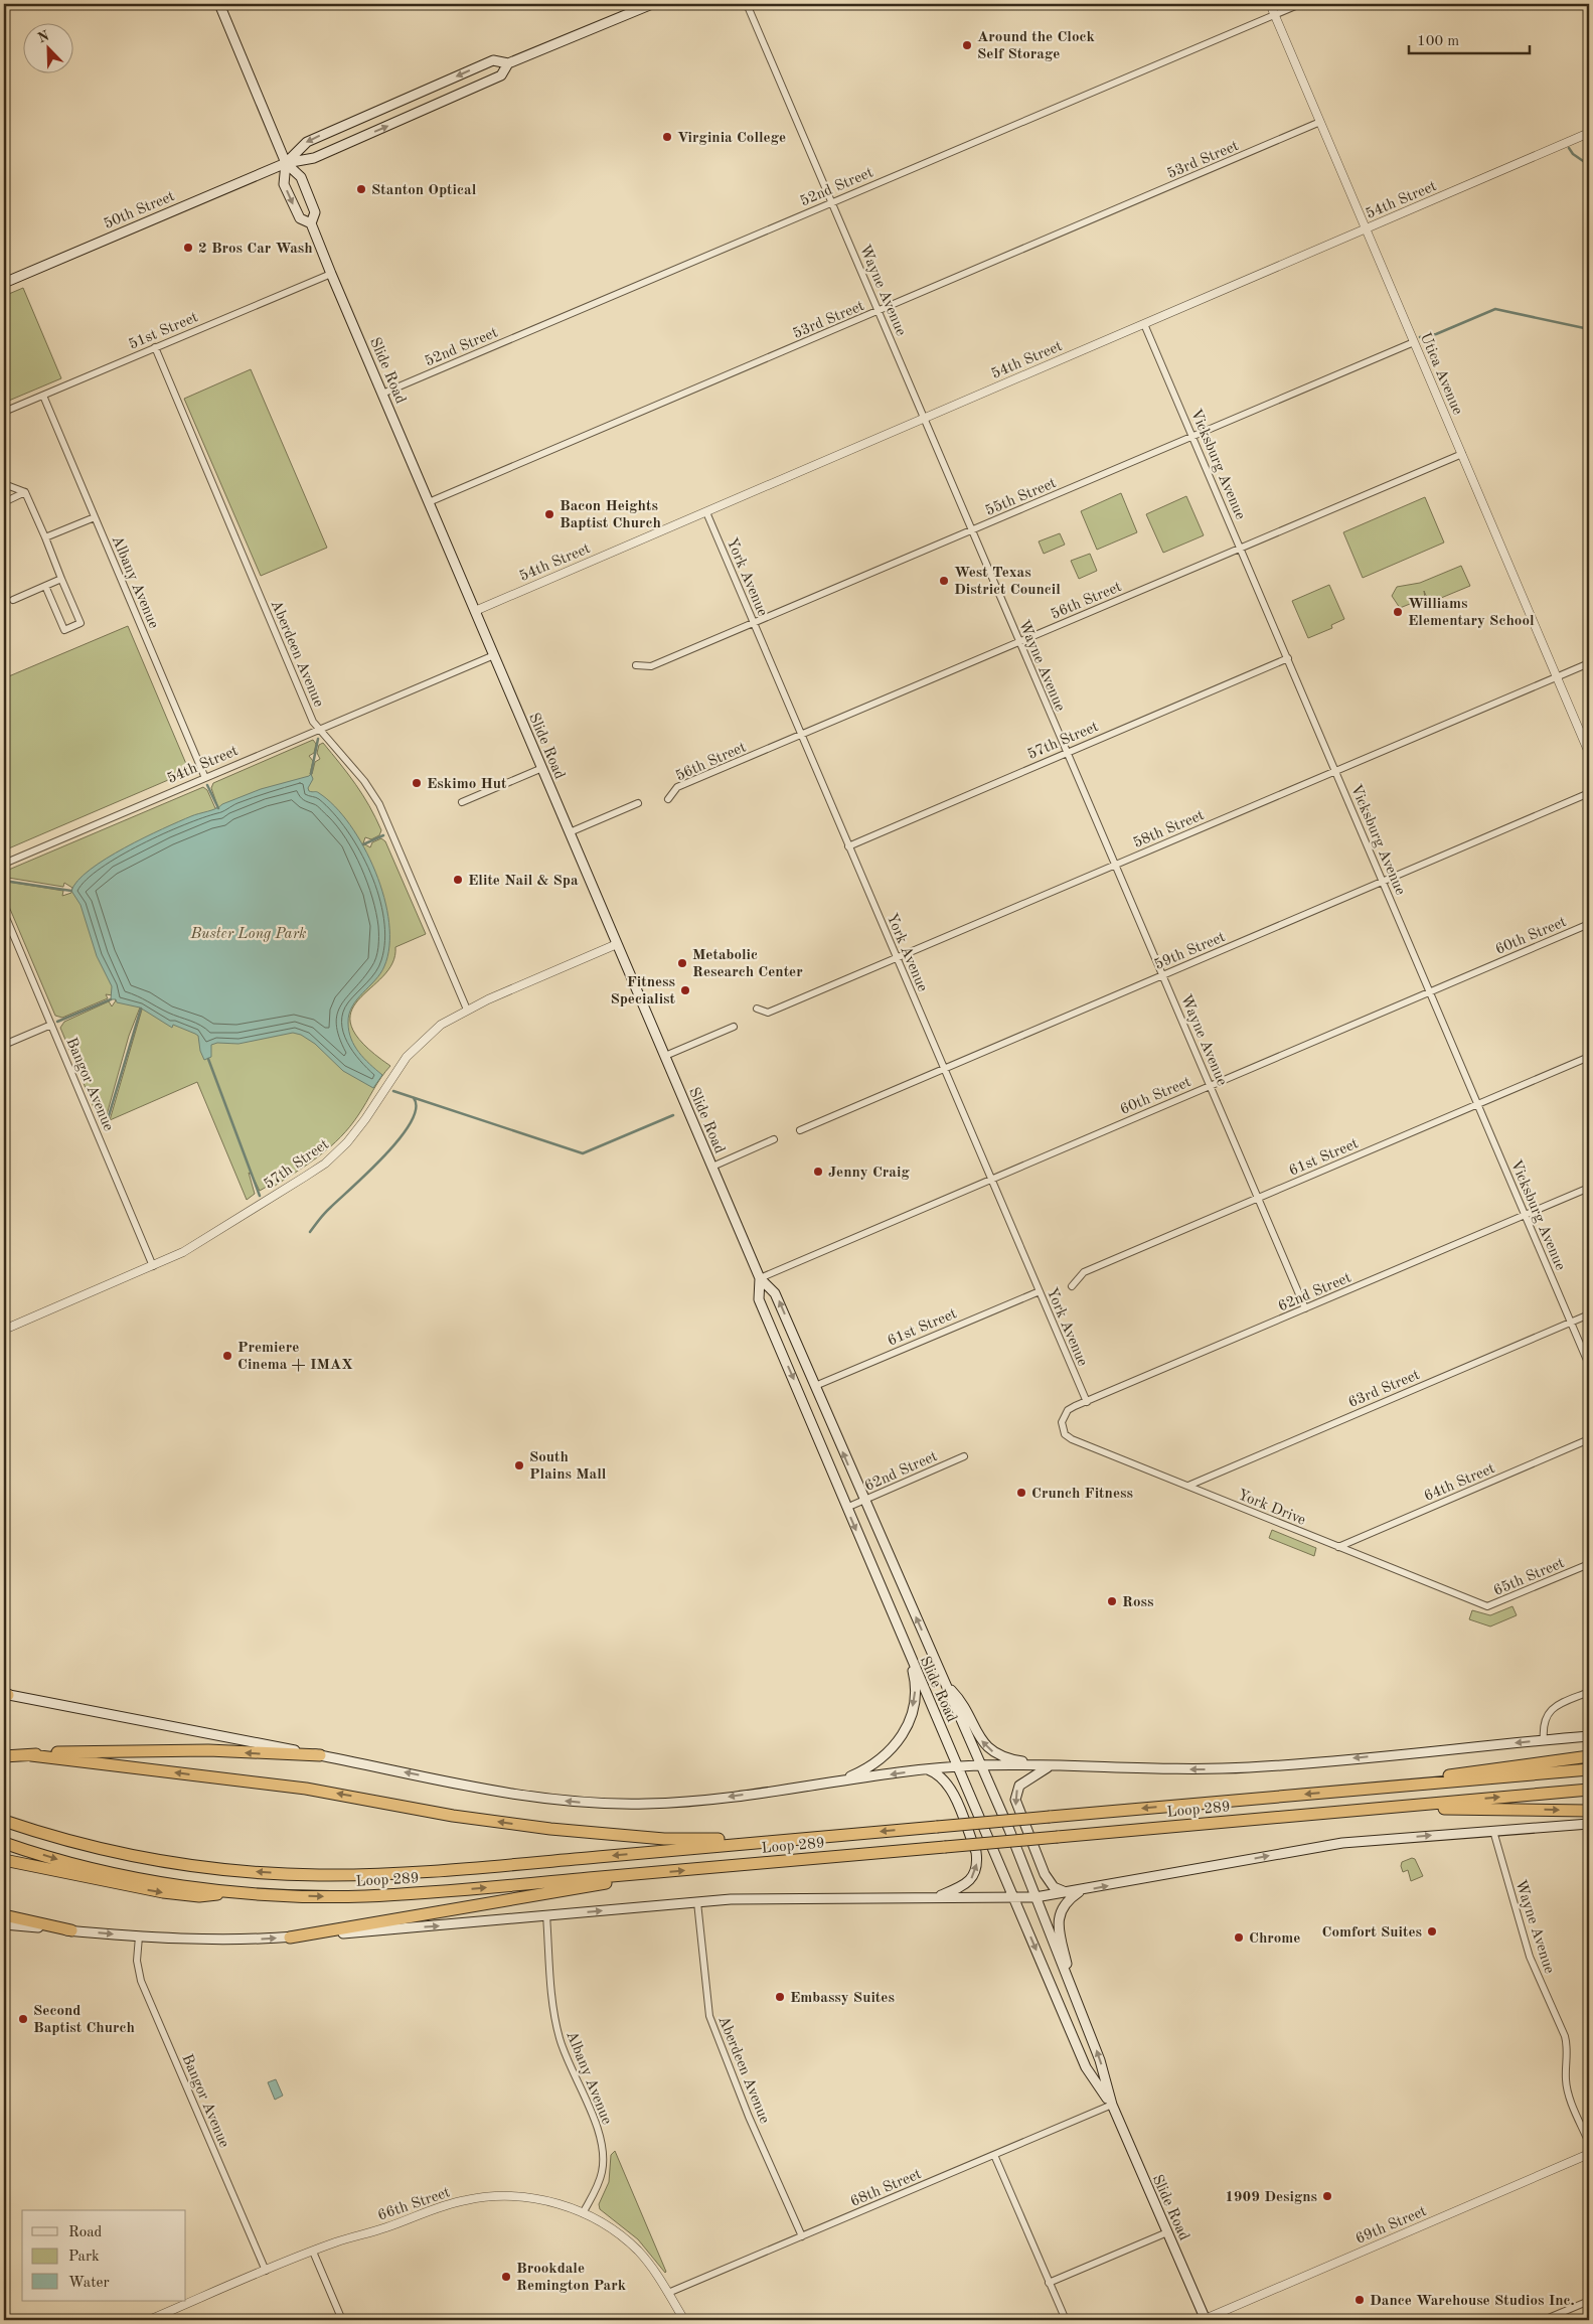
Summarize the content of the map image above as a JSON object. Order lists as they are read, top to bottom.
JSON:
{
  "streets": {
    "highway": ["Loop 289"],
    "main road": ["50th Street", "Slide Road"],
    "street": [
      "53rd Street",
      "52nd Street",
      "54th Street",
      "Wayne Avenue",
      "51st Street",
      "Utica Avenue",
      "Vicksburg Avenue",
      "55th Street",
      "York Avenue",
      "Albany Avenue",
      "56th Street",
      "Aberdeen Avenue",
      "57th Street",
      "58th Street",
      "60th Street",
      "59th Street",
      "Bangor Avenue",
      "61st Street",
      "62nd Street",
      "63rd Street",
      "64th Street",
      "York Drive",
      "65th Street",
      "68th Street",
      "66th Street",
      "69th Street"
    ]
  },
  "crossings": [
    ["53rd Street", "Wayne Avenue"],
    ["53rd Street", "Slide Road"],
    ["53rd Street", "Utica Avenue"],
    ["52nd Street", "Wayne Avenue"],
    ["52nd Street", "Slide Road"],
    ["52nd Street", "Utica Avenue"],
    ["54th Street", "Wayne Avenue"],
    ["54th Street", "Slide Road"],
    ["54th Street", "Utica Avenue"],
    ["54th Street", "Vicksburg Avenue"],
    ["54th Street", "York Avenue"],
    ["54th Street", "Albany Avenue"],
    ["54th Street", "Aberdeen Avenue"],
    ["50th Street", "Slide Road"],
    ["Wayne Avenue", "55th Street"],
    ["Wayne Avenue", "56th Street"],
    ["Wayne Avenue", "57th Street"],
    ["Wayne Avenue", "58th Street"],
    ["Wayne Avenue", "60th Street"],
    ["Wayne Avenue", "59th Street"],
    ["Wayne Avenue", "61st Street"],
    ["Wayne Avenue", "62nd Street"],
    ["51st Street", "Slide Road"],
    ["51st Street", "Albany Avenue"],
    ["51st Street", "Aberdeen Avenue"],
    ["Slide Road", "57th Street"],
    ["Slide Road", "60th Street"],
    ["Slide Road", "61st Street"],
    ["Slide Road", "62nd Street"],
    ["Slide Road", "68th Street"],
    ["Slide Road", "69th Street"],
    ["Utica Avenue", "55th Street"],
    ["Utica Avenue", "56th Street"],
    ["Utica Avenue", "58th Street"],
    ["Vicksburg Avenue", "55th Street"],
    ["Vicksburg Avenue", "56th Street"],
    ["Vicksburg Avenue", "57th Street"],
    ["Vicksburg Avenue", "58th Street"],
    ["Vicksburg Avenue", "60th Street"],
    ["Vicksburg Avenue", "59th Street"],
    ["Vicksburg Avenue", "61st Street"],
    ["Vicksburg Avenue", "62nd Street"],
    ["Vicksburg Avenue", "63rd Street"],
    ["55th Street", "York Avenue"],
    ["York Avenue", "56th Street"],
    ["York Avenue", "57th Street"],
    ["York Avenue", "58th Street"],
    ["York Avenue", "60th Street"],
    ["York Avenue", "59th Street"],
    ["York Avenue", "61st Street"],
    ["York Avenue", "62nd Street"],
    ["Albany Avenue", "66th Street"],
    ["Aberdeen Avenue", "57th Street"],
    ["Aberdeen Avenue", "68th Street"],
    ["57th Street", "Bangor Avenue"],
    ["Bangor Avenue", "66th Street"],
    ["62nd Street", "York Drive"],
    ["63rd Street", "York Drive"],
    ["64th Street", "York Drive"],
    ["York Drive", "65th Street"],
    ["68th Street", "66th Street"]
  ],
  "parks": ["Buster Long Park"],
  "places": [
    "Around the Clock Self Storage",
    "Virginia College",
    "Stanton Optical",
    "2 Bros Car Wash",
    "Bacon Heights Baptist Church",
    "West Texas District Council",
    "Williams Elementary School",
    "Eskimo Hut",
    "Elite Nail & Spa",
    "Metabolic Research Center",
    "Fitness Specialist",
    "Jenny Craig",
    "Premiere Cinema + IMAX",
    "South Plains Mall",
    "Crunch Fitness",
    "Ross",
    "Comfort Suites",
    "Chrome",
    "Embassy Suites",
    "Second Baptist Church",
    "1909 Designs",
    "Brookdale Remington Park",
    "Dance Warehouse Studios Inc."
  ],
  "legend": ["Road", "Park", "Water"],
  "scale_bar": "100 m",
  "north": "top left"
}
